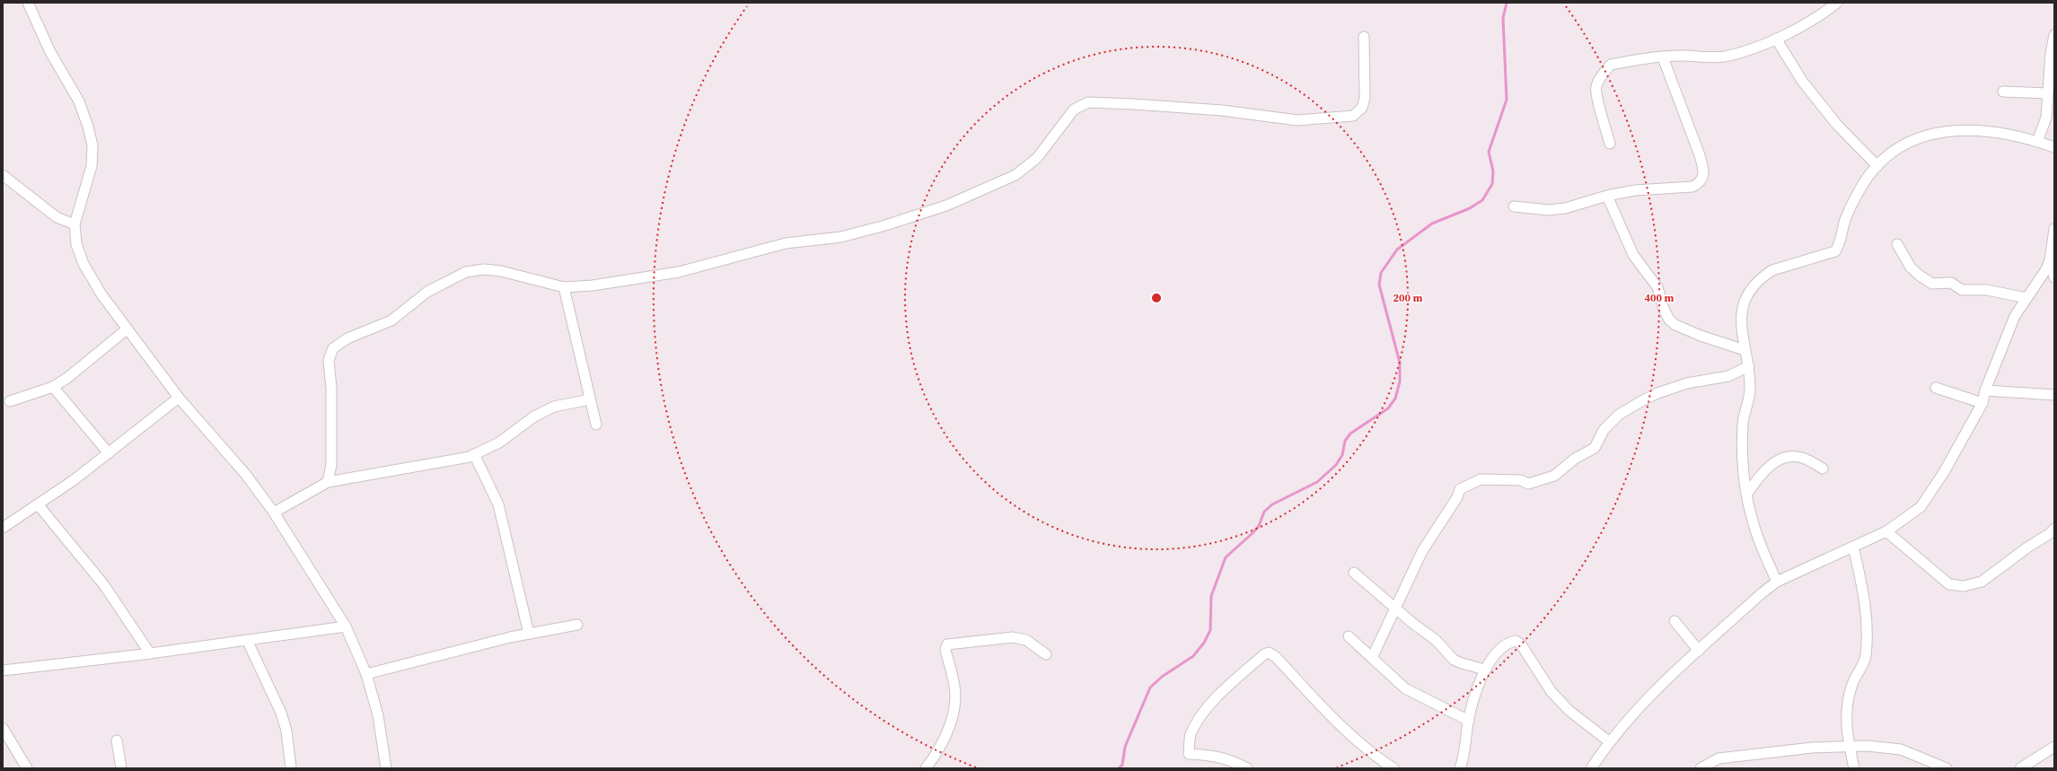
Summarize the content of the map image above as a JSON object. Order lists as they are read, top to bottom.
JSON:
{
  "rings": ["200 m", "400 m"]
}
